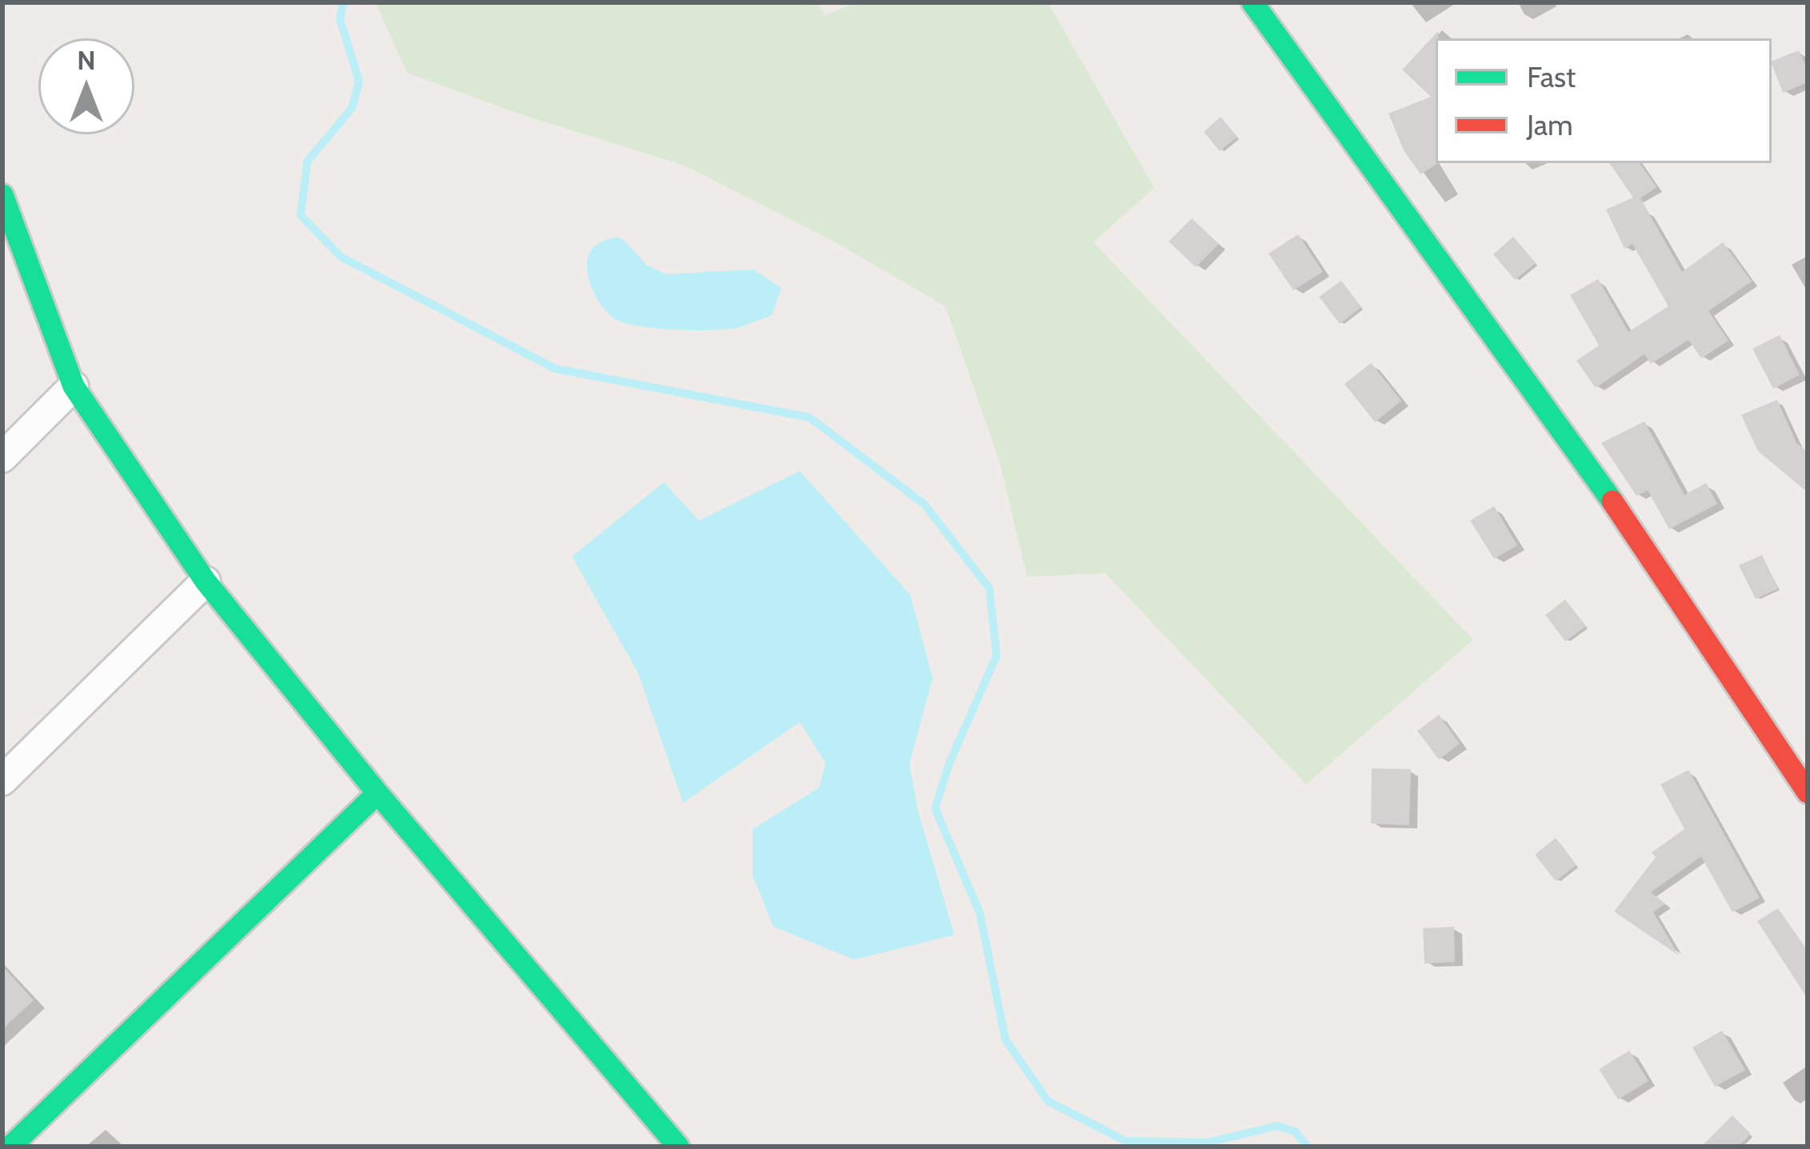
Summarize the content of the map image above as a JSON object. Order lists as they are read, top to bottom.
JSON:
{
  "legend": ["Fast", "Jam"],
  "north": "top"
}
